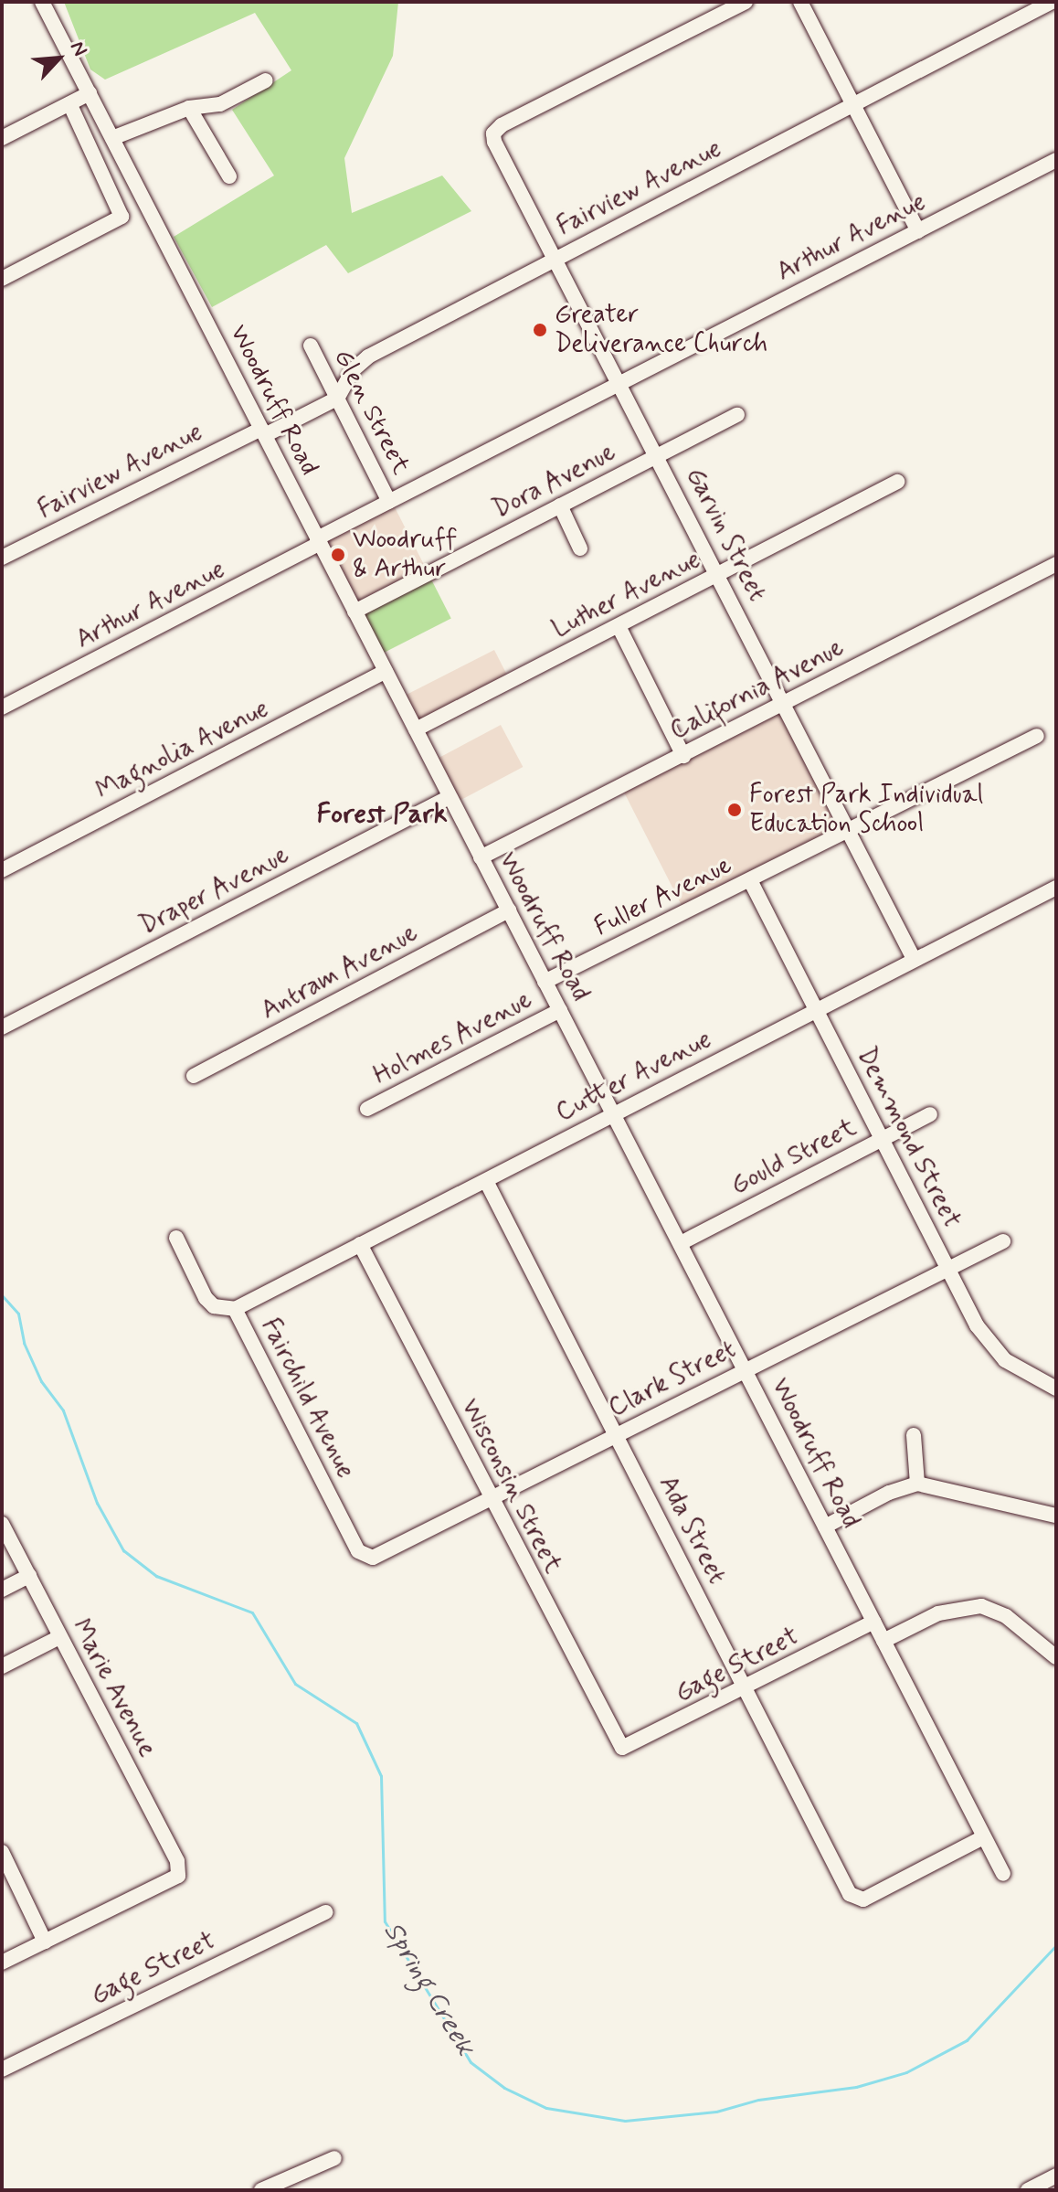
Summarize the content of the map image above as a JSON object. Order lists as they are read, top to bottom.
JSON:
{
  "streets": {
    "street": [
      "Fairview Avenue",
      "Arthur Avenue",
      "Woodruff Road",
      "Glen Street",
      "Dora Avenue",
      "Garvin Street",
      "Luther Avenue",
      "California Avenue",
      "Magnolia Avenue",
      "Draper Avenue",
      "Fuller Avenue",
      "Antram Avenue",
      "Holmes Avenue",
      "Cutter Avenue",
      "Demmond Street",
      "Gould Street",
      "Clark Street",
      "Fairchild Avenue",
      "Wisconsin Street",
      "Ada Street",
      "Gage Street",
      "Marie Avenue"
    ]
  },
  "crossings": [
    ["Fairview Avenue", "Woodruff Road"],
    ["Fairview Avenue", "Glen Street"],
    ["Fairview Avenue", "Garvin Street"],
    ["Arthur Avenue", "Woodruff Road"],
    ["Arthur Avenue", "Glen Street"],
    ["Arthur Avenue", "Garvin Street"],
    ["Woodruff Road", "Dora Avenue"],
    ["Woodruff Road", "Luther Avenue"],
    ["Woodruff Road", "California Avenue"],
    ["Woodruff Road", "Magnolia Avenue"],
    ["Woodruff Road", "Draper Avenue"],
    ["Woodruff Road", "Fuller Avenue"],
    ["Woodruff Road", "Antram Avenue"],
    ["Woodruff Road", "Holmes Avenue"],
    ["Woodruff Road", "Cutter Avenue"],
    ["Woodruff Road", "Gould Street"],
    ["Woodruff Road", "Clark Street"],
    ["Woodruff Road", "Ada Street"],
    ["Woodruff Road", "Gage Street"],
    ["Dora Avenue", "Garvin Street"],
    ["Garvin Street", "Luther Avenue"],
    ["Garvin Street", "California Avenue"],
    ["Garvin Street", "Fuller Avenue"],
    ["Garvin Street", "Cutter Avenue"],
    ["Fuller Avenue", "Demmond Street"],
    ["Cutter Avenue", "Demmond Street"],
    ["Cutter Avenue", "Fairchild Avenue"],
    ["Cutter Avenue", "Wisconsin Street"],
    ["Cutter Avenue", "Ada Street"],
    ["Demmond Street", "Gould Street"],
    ["Demmond Street", "Clark Street"],
    ["Clark Street", "Fairchild Avenue"],
    ["Clark Street", "Wisconsin Street"],
    ["Clark Street", "Ada Street"],
    ["Wisconsin Street", "Gage Street"],
    ["Ada Street", "Gage Street"]
  ],
  "districts": ["Forest Park"],
  "water": ["Spring Creek"],
  "places": ["Greater Deliverance Church", "Woodruff & Arthur", "Forest Park Individual Education School"],
  "north": "top right"
}
